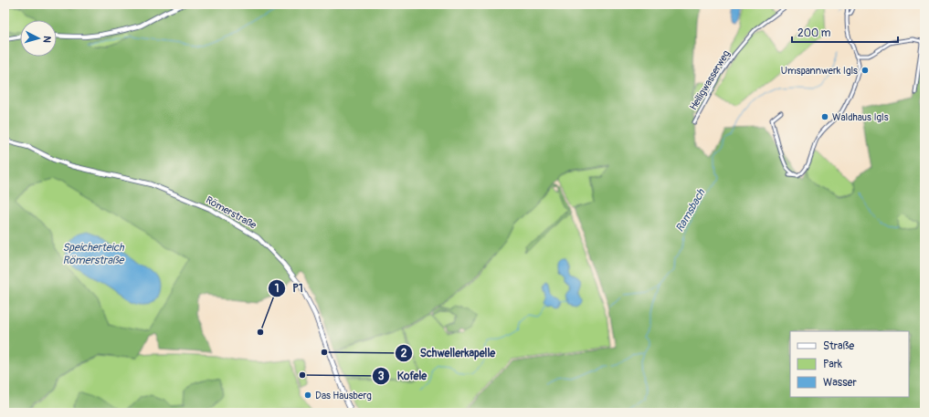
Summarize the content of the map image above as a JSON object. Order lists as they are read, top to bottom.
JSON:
{
  "streets": {
    "main road": ["Römerstraße"],
    "street": ["Heiligwasserweg"]
  },
  "water": ["Ramsbach", "Speicherteich Römerstraße"],
  "places": [
    "Umspannwerk Igls",
    "Waldhaus Igls",
    "P1",
    "Schwellerkapelle",
    "Kofele",
    "Das Hausberg"
  ],
  "legend": ["Straße", "Park", "Wasser"],
  "scale_bar": "200 m",
  "north": "right"
}
